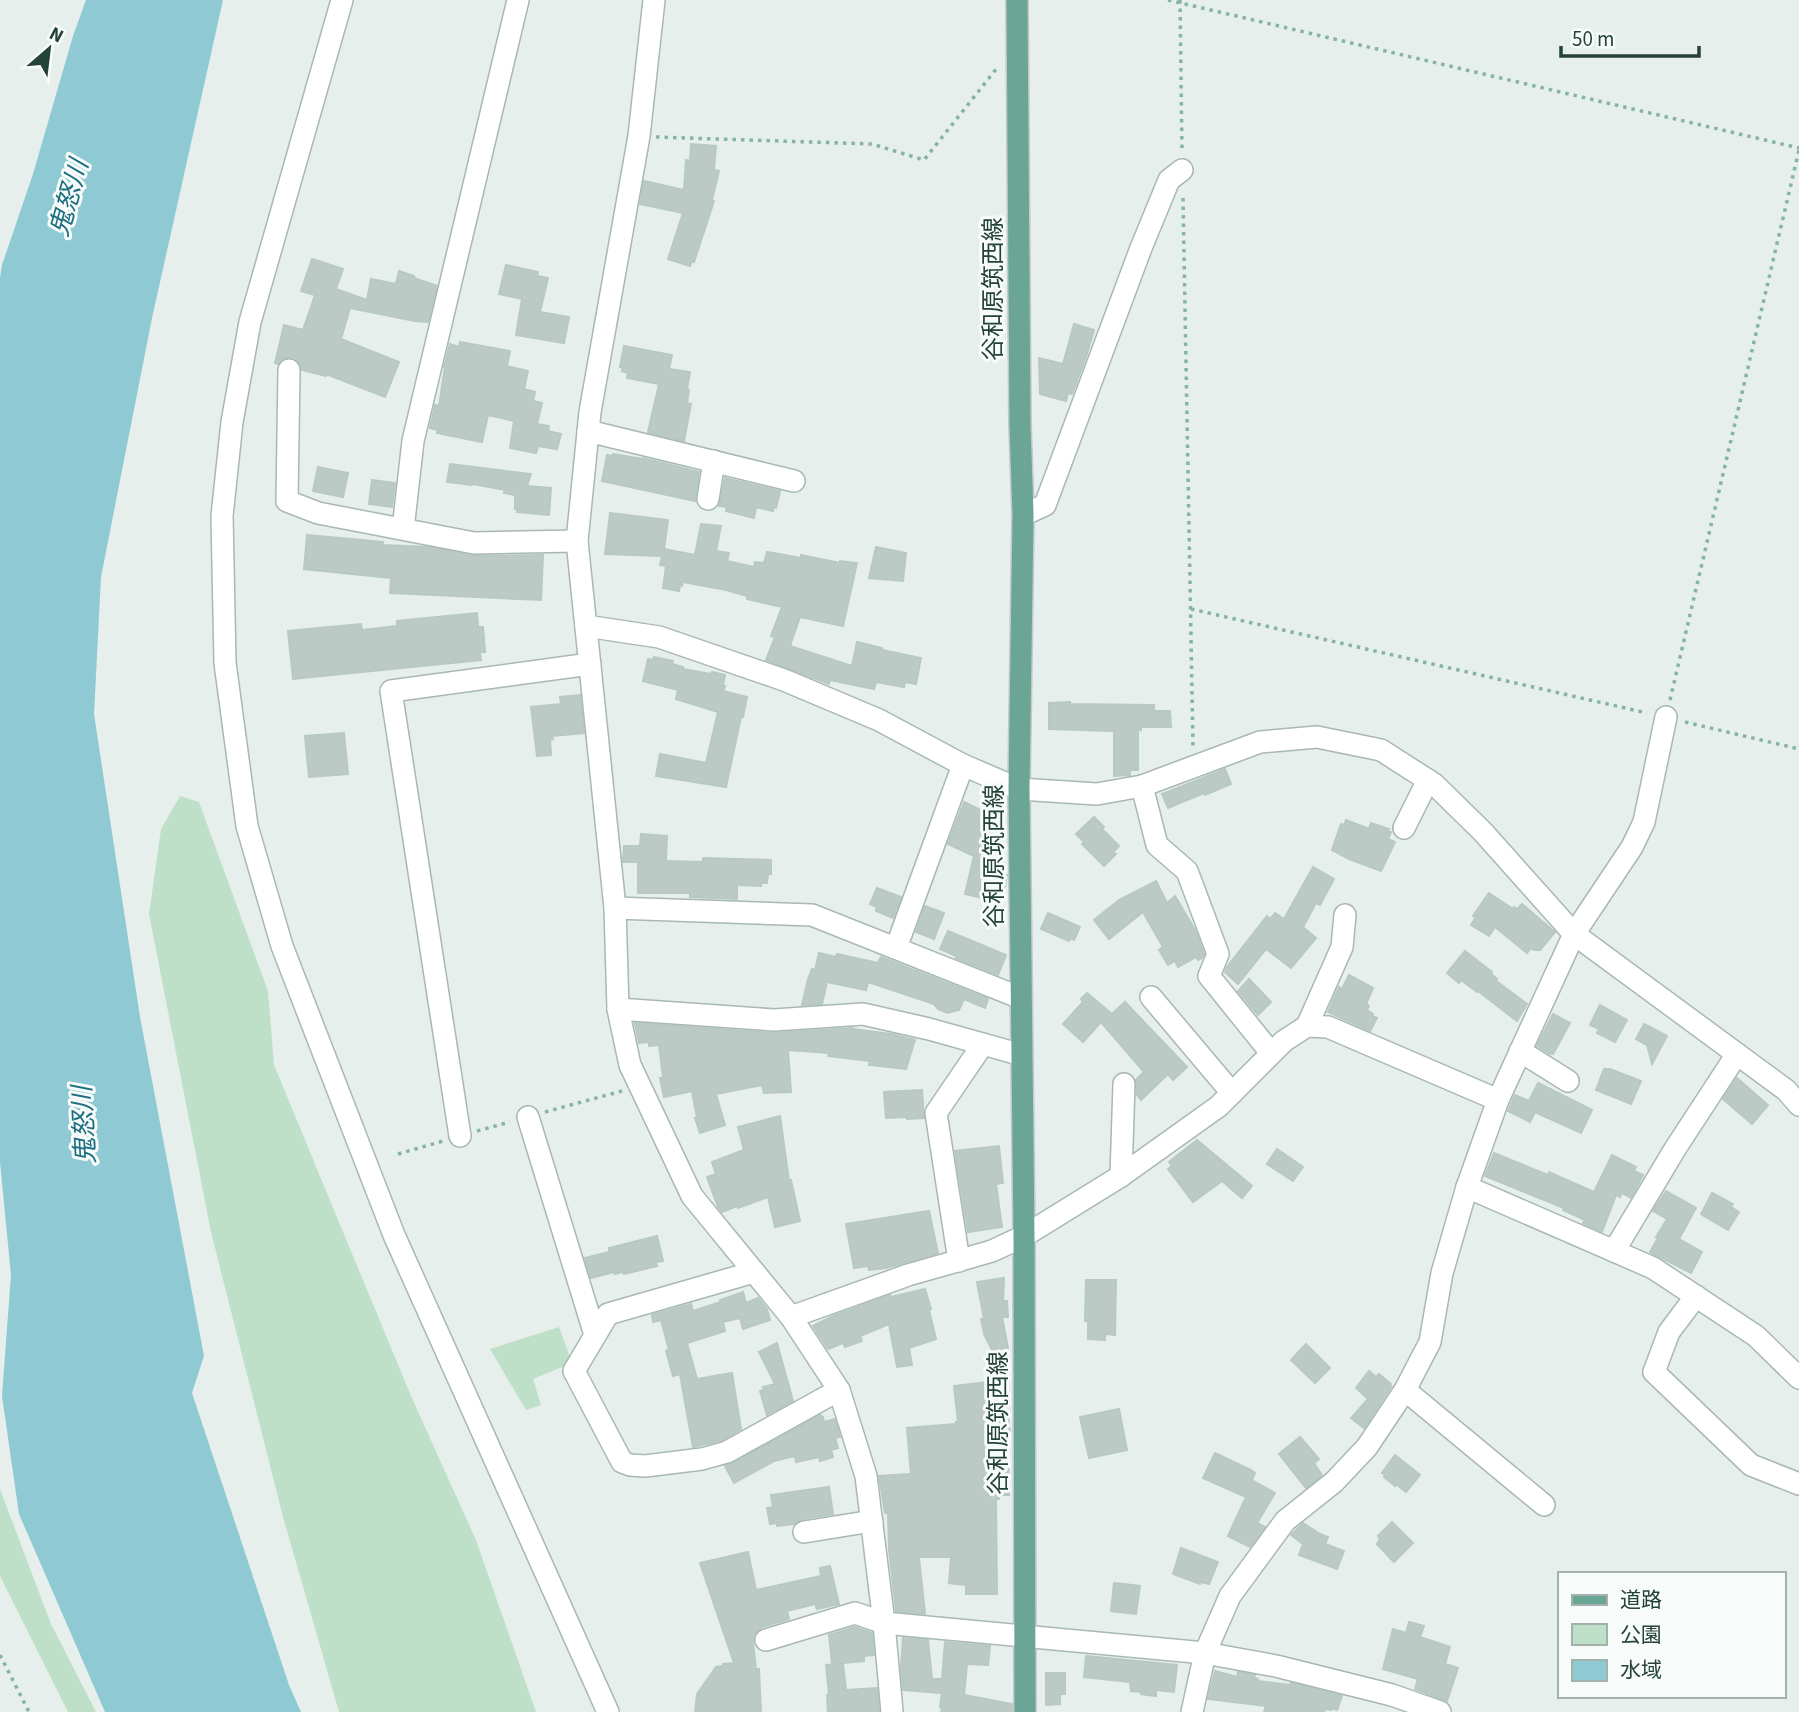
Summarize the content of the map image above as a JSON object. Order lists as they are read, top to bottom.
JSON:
{
  "streets": {
    "main road": ["谷和原筑西線"]
  },
  "water": ["鬼怒川"],
  "legend": ["道路", "公園", "水域"],
  "scale_bar": "50 m",
  "north": "top right"
}
